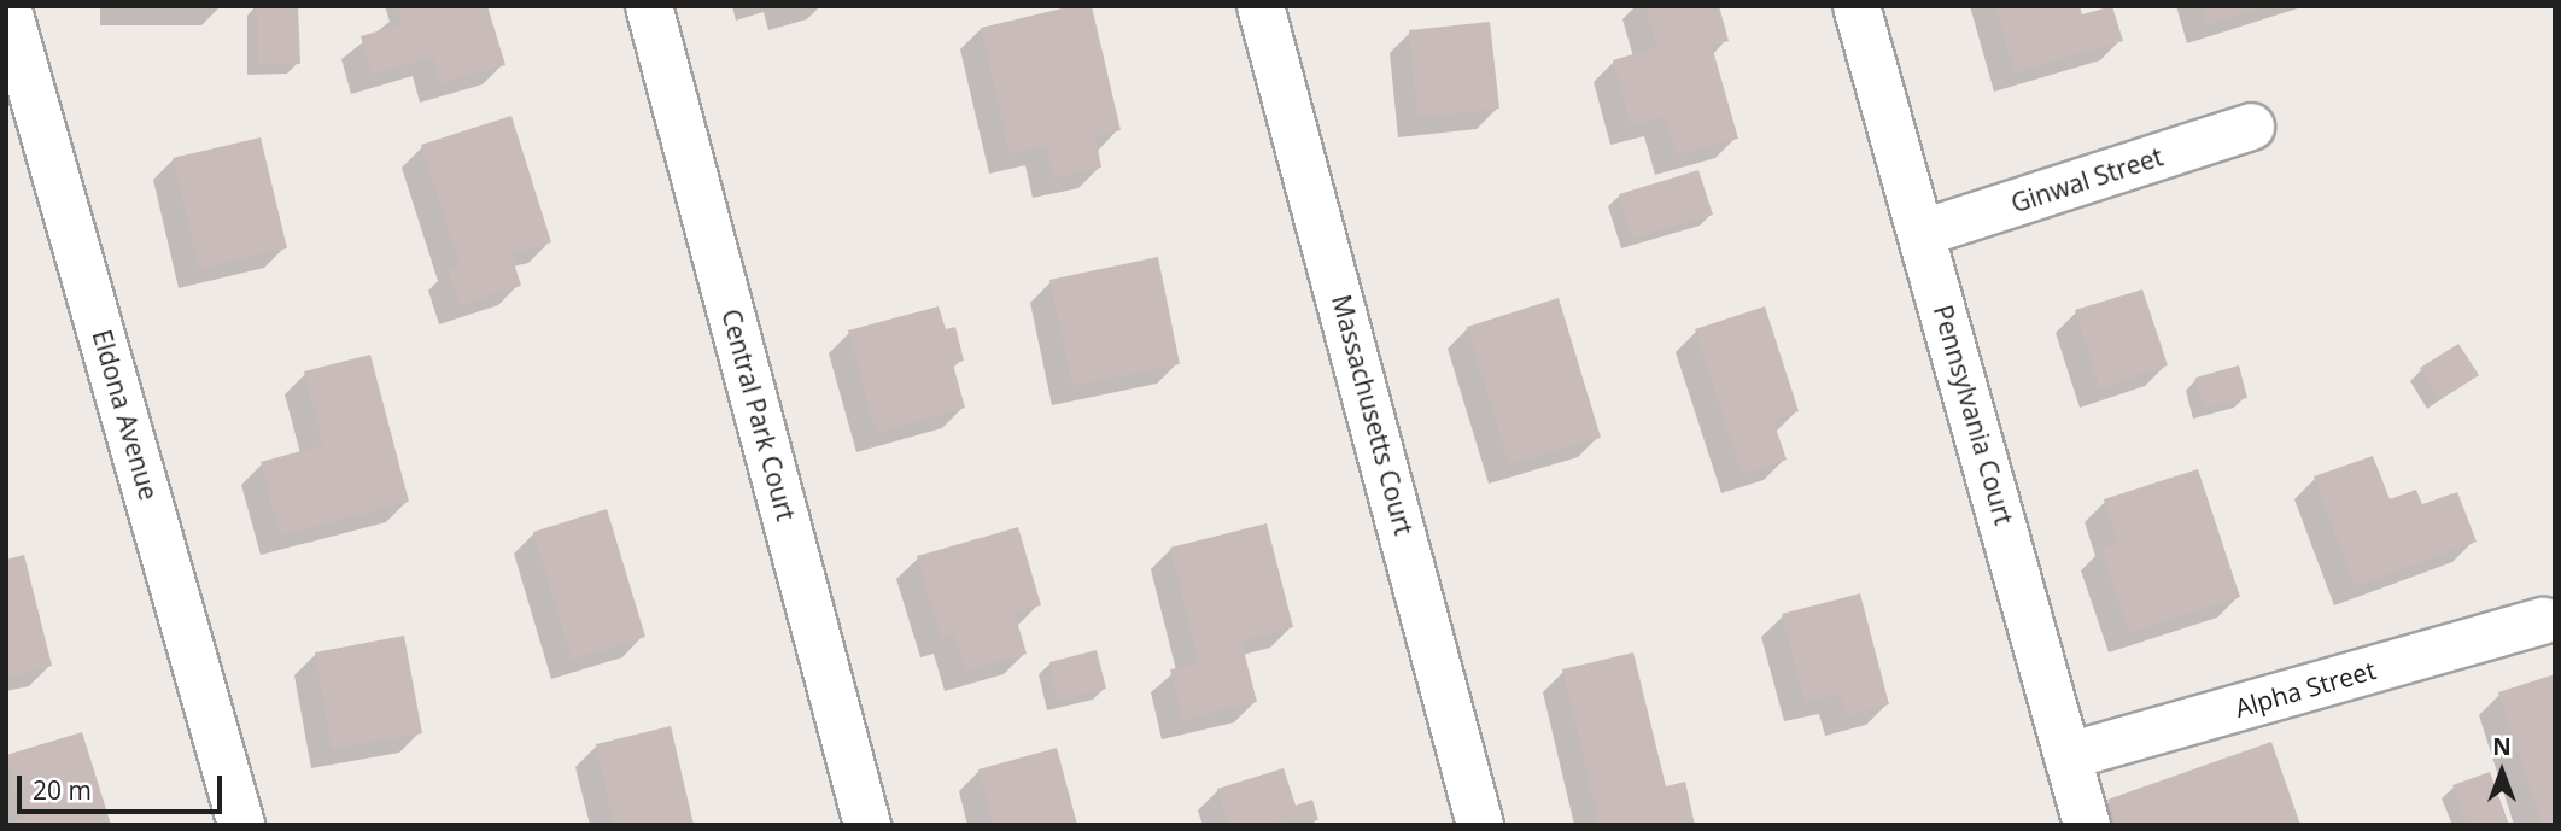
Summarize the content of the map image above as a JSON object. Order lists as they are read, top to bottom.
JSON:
{
  "streets": {
    "street": [
      "Ginwal Street",
      "Eldona Avenue",
      "Central Park Court",
      "Massachusetts Court",
      "Pennsylvania Court",
      "Alpha Street"
    ]
  },
  "crossings": [
    ["Ginwal Street", "Pennsylvania Court"],
    ["Pennsylvania Court", "Alpha Street"]
  ],
  "scale_bar": "20 m",
  "north": "top"
}
